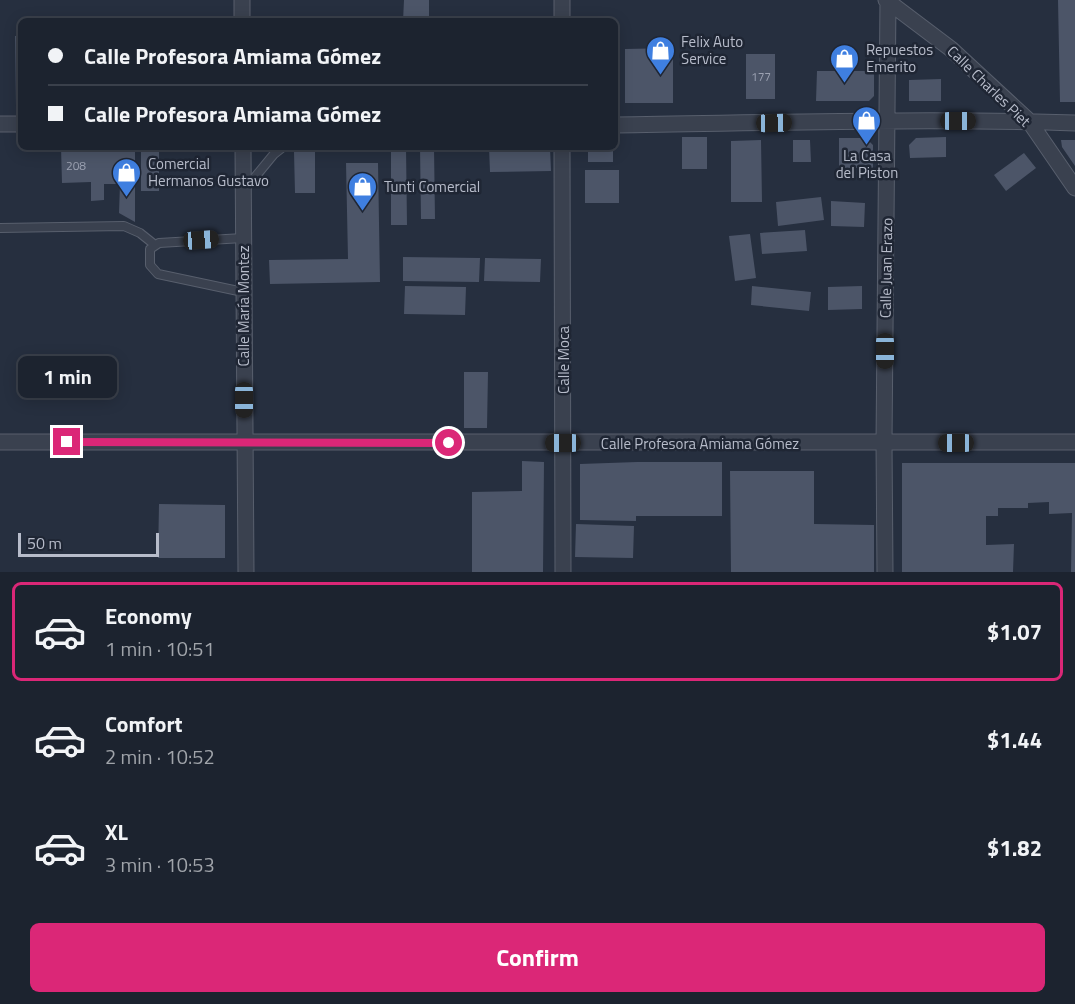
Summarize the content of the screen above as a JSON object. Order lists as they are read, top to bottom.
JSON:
{
  "streets": {
    "street": [
      "Calle Charles Piet",
      "Calle Juan Erazo",
      "Calle María Montez",
      "Calle Moca",
      "Calle Profesora Amiama Gómez"
    ]
  },
  "crossings": [
    ["Calle Charles Piet", "Calle Juan Erazo"],
    ["Calle Juan Erazo", "Calle Profesora Amiama Gómez"],
    ["Calle María Montez", "Calle Profesora Amiama Gómez"],
    ["Calle Moca", "Calle Profesora Amiama Gómez"]
  ],
  "places": {
    "shop": [
      "Felix Auto Service",
      "Repuestos Emerito",
      "La Casa del Piston",
      "Comercial Hermanos Gustavo",
      "Tunti Comercial"
    ]
  },
  "house_numbers": ["177", "208"],
  "scale_bar": "50 m",
  "page": {
    "banner": ["Calle Profesora Amiama Gómez", "Calle Profesora Amiama Gómez"],
    "bubble": "1 min",
    "scale": "50 m",
    "list": [
      {
        "name": "Economy",
        "note": "1 min · 10:51",
        "value": "$1.07"
      },
      {
        "name": "Comfort",
        "note": "2 min · 10:52",
        "value": "$1.44"
      },
      {
        "name": "XL",
        "note": "3 min · 10:53",
        "value": "$1.82"
      }
    ],
    "buttons": "Confirm"
  }
}
